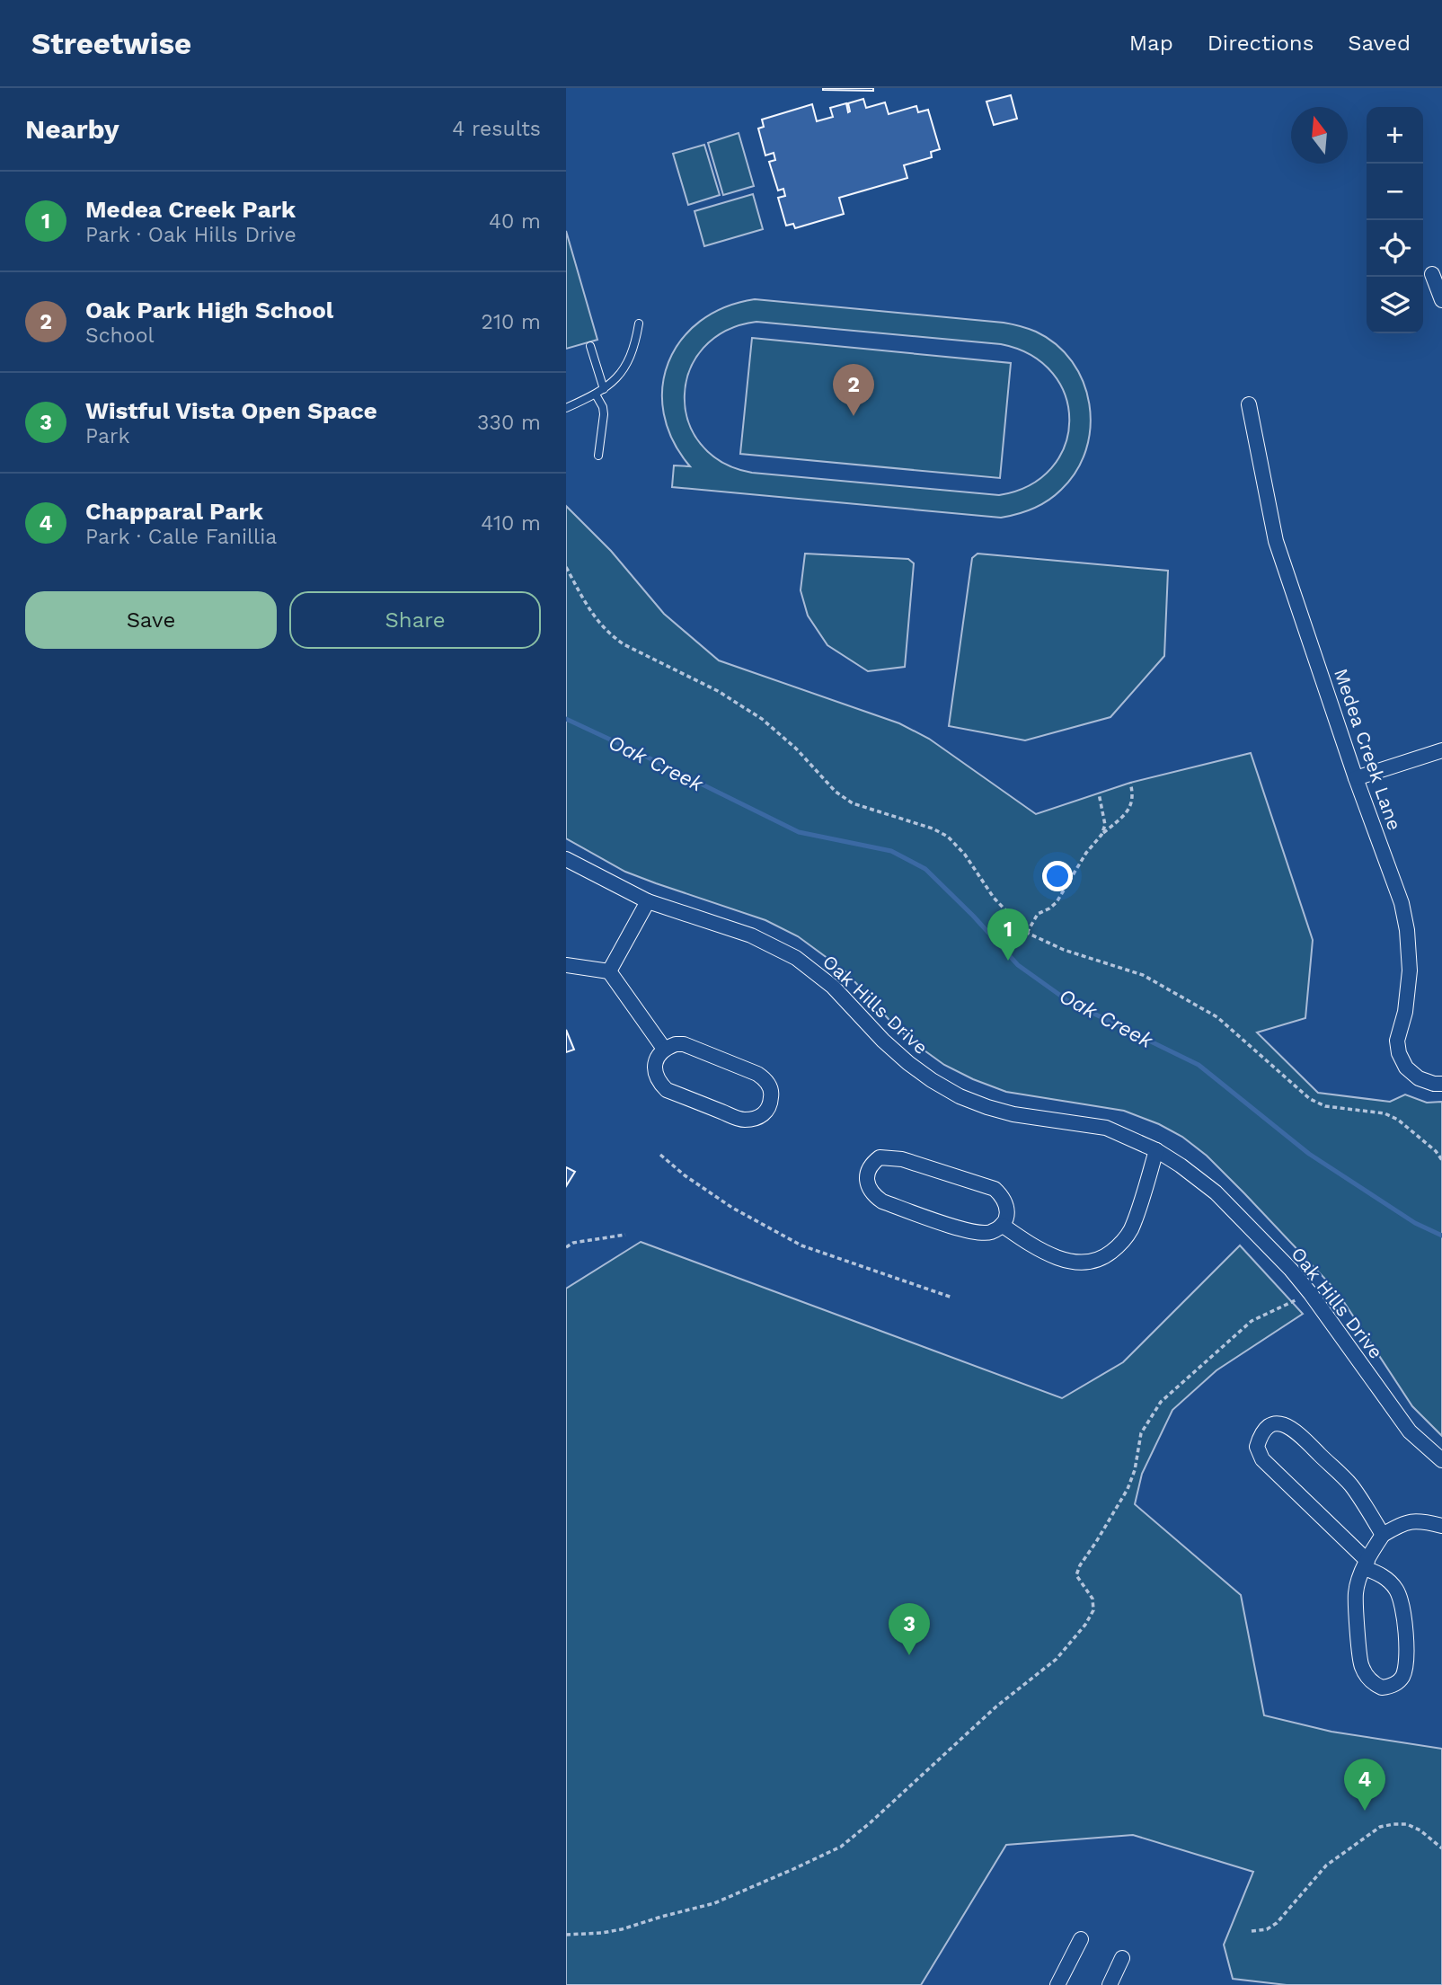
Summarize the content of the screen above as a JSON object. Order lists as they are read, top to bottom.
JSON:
{
  "streets": {
    "street": ["Medea Creek Lane", "Oak Hills Drive"]
  },
  "water": ["Oak Creek"],
  "north": "top",
  "page": {
    "header": "Streetwise",
    "nav": ["Map", "Directions", "Saved"],
    "heading": ["Nearby", "4 results"],
    "map_buttons": ["+", "−"],
    "list": [
      {
        "mark": "1",
        "name": "Medea Creek Park",
        "note": "Park · Oak Hills Drive",
        "value": "40 m"
      },
      {
        "mark": "2",
        "name": "Oak Park High School",
        "note": "School",
        "value": "210 m"
      },
      {
        "mark": "3",
        "name": "Wistful Vista Open Space",
        "note": "Park",
        "value": "330 m"
      },
      {
        "mark": "4",
        "name": "Chapparal Park",
        "note": "Park · Calle Fanillia",
        "value": "410 m"
      }
    ],
    "pins": [
      "2",
      "1",
      "3",
      "4"
    ],
    "buttons": ["Save", "Share"]
  }
}
